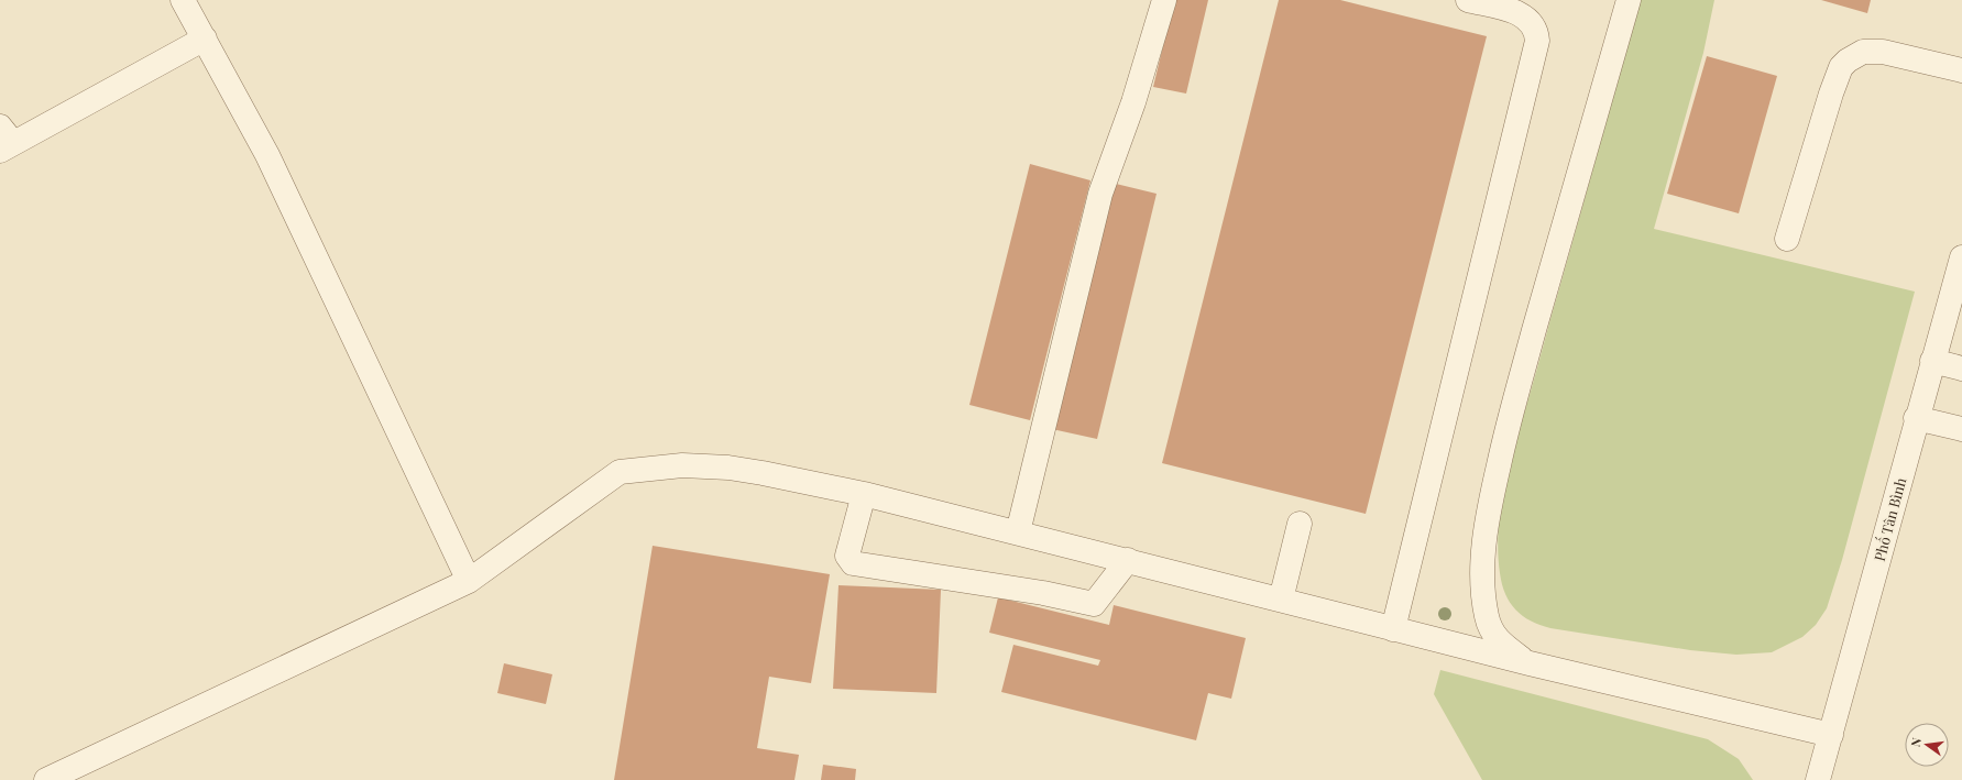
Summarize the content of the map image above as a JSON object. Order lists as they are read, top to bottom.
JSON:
{
  "streets": {
    "street": ["Phố Tân Bình"]
  },
  "north": "left"
}
